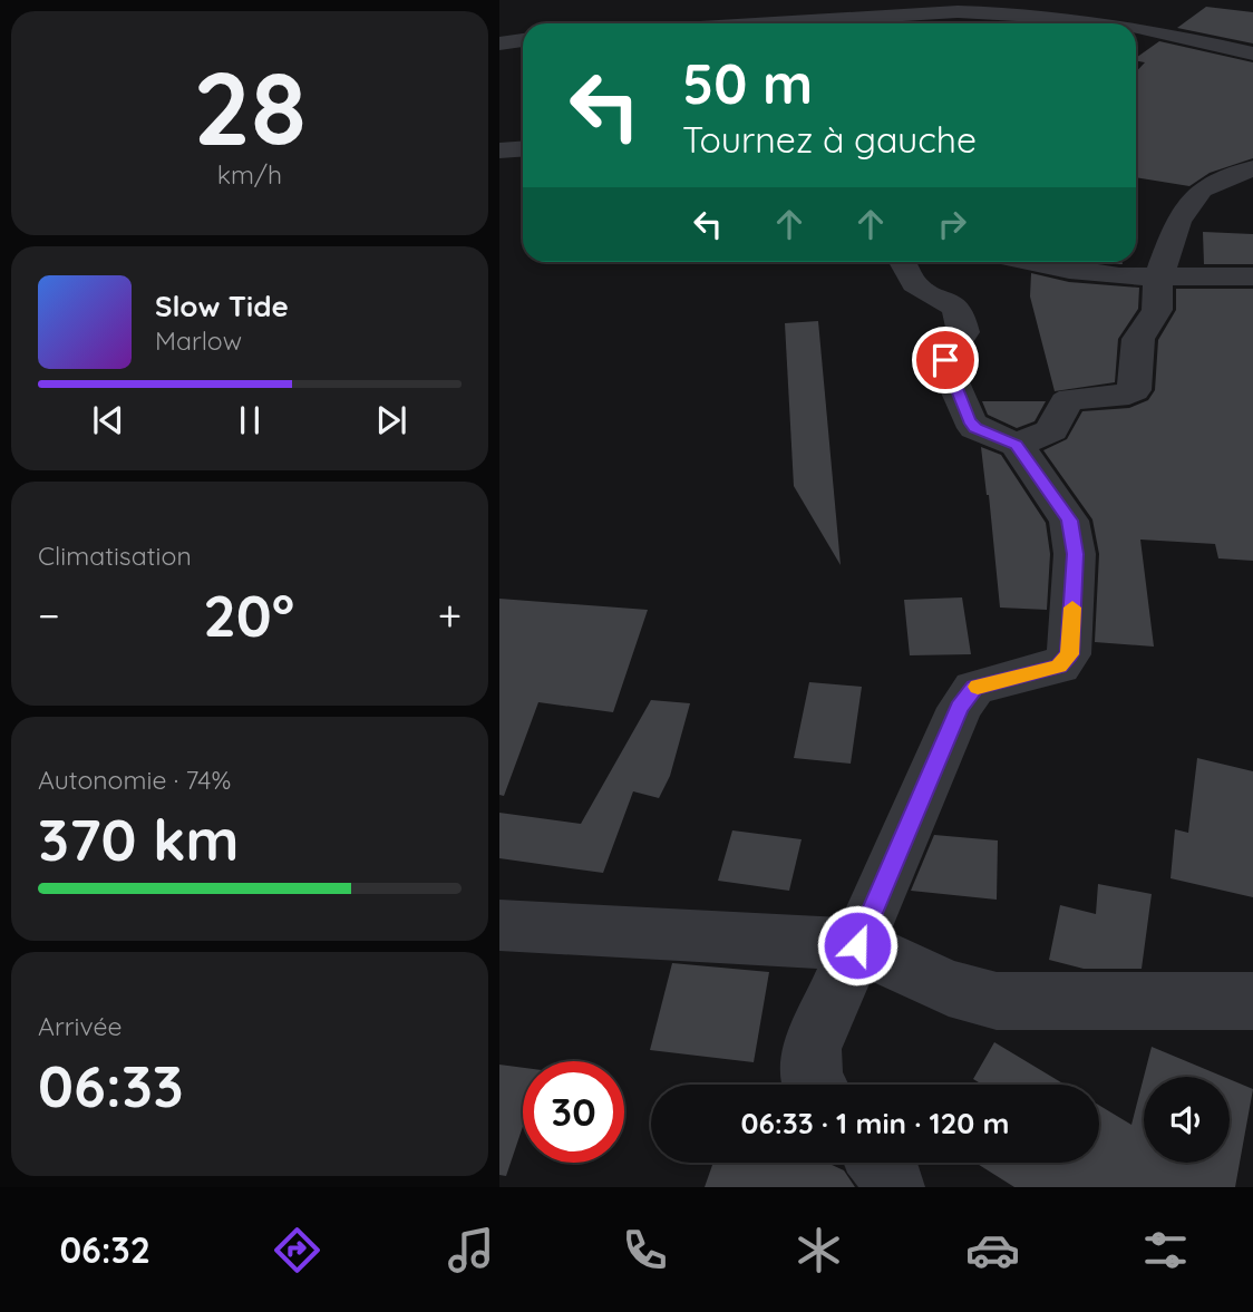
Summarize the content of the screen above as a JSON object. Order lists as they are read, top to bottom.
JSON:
{
  "page": {
    "tile": [
      ["28", "km/h"],
      "Climatisation",
      ["Autonomie · 74%", "370 km"],
      ["Arrivée", "06:33"]
    ],
    "turn": ["50 m", "Tournez à gauche"],
    "song": ["Slow Tide", "Marlow"],
    "heat": ["−", "20°", "+"],
    "limit": "30",
    "trip": "06:33 · 1 min · 120 m",
    "tabs": "06:32"
  }
}
